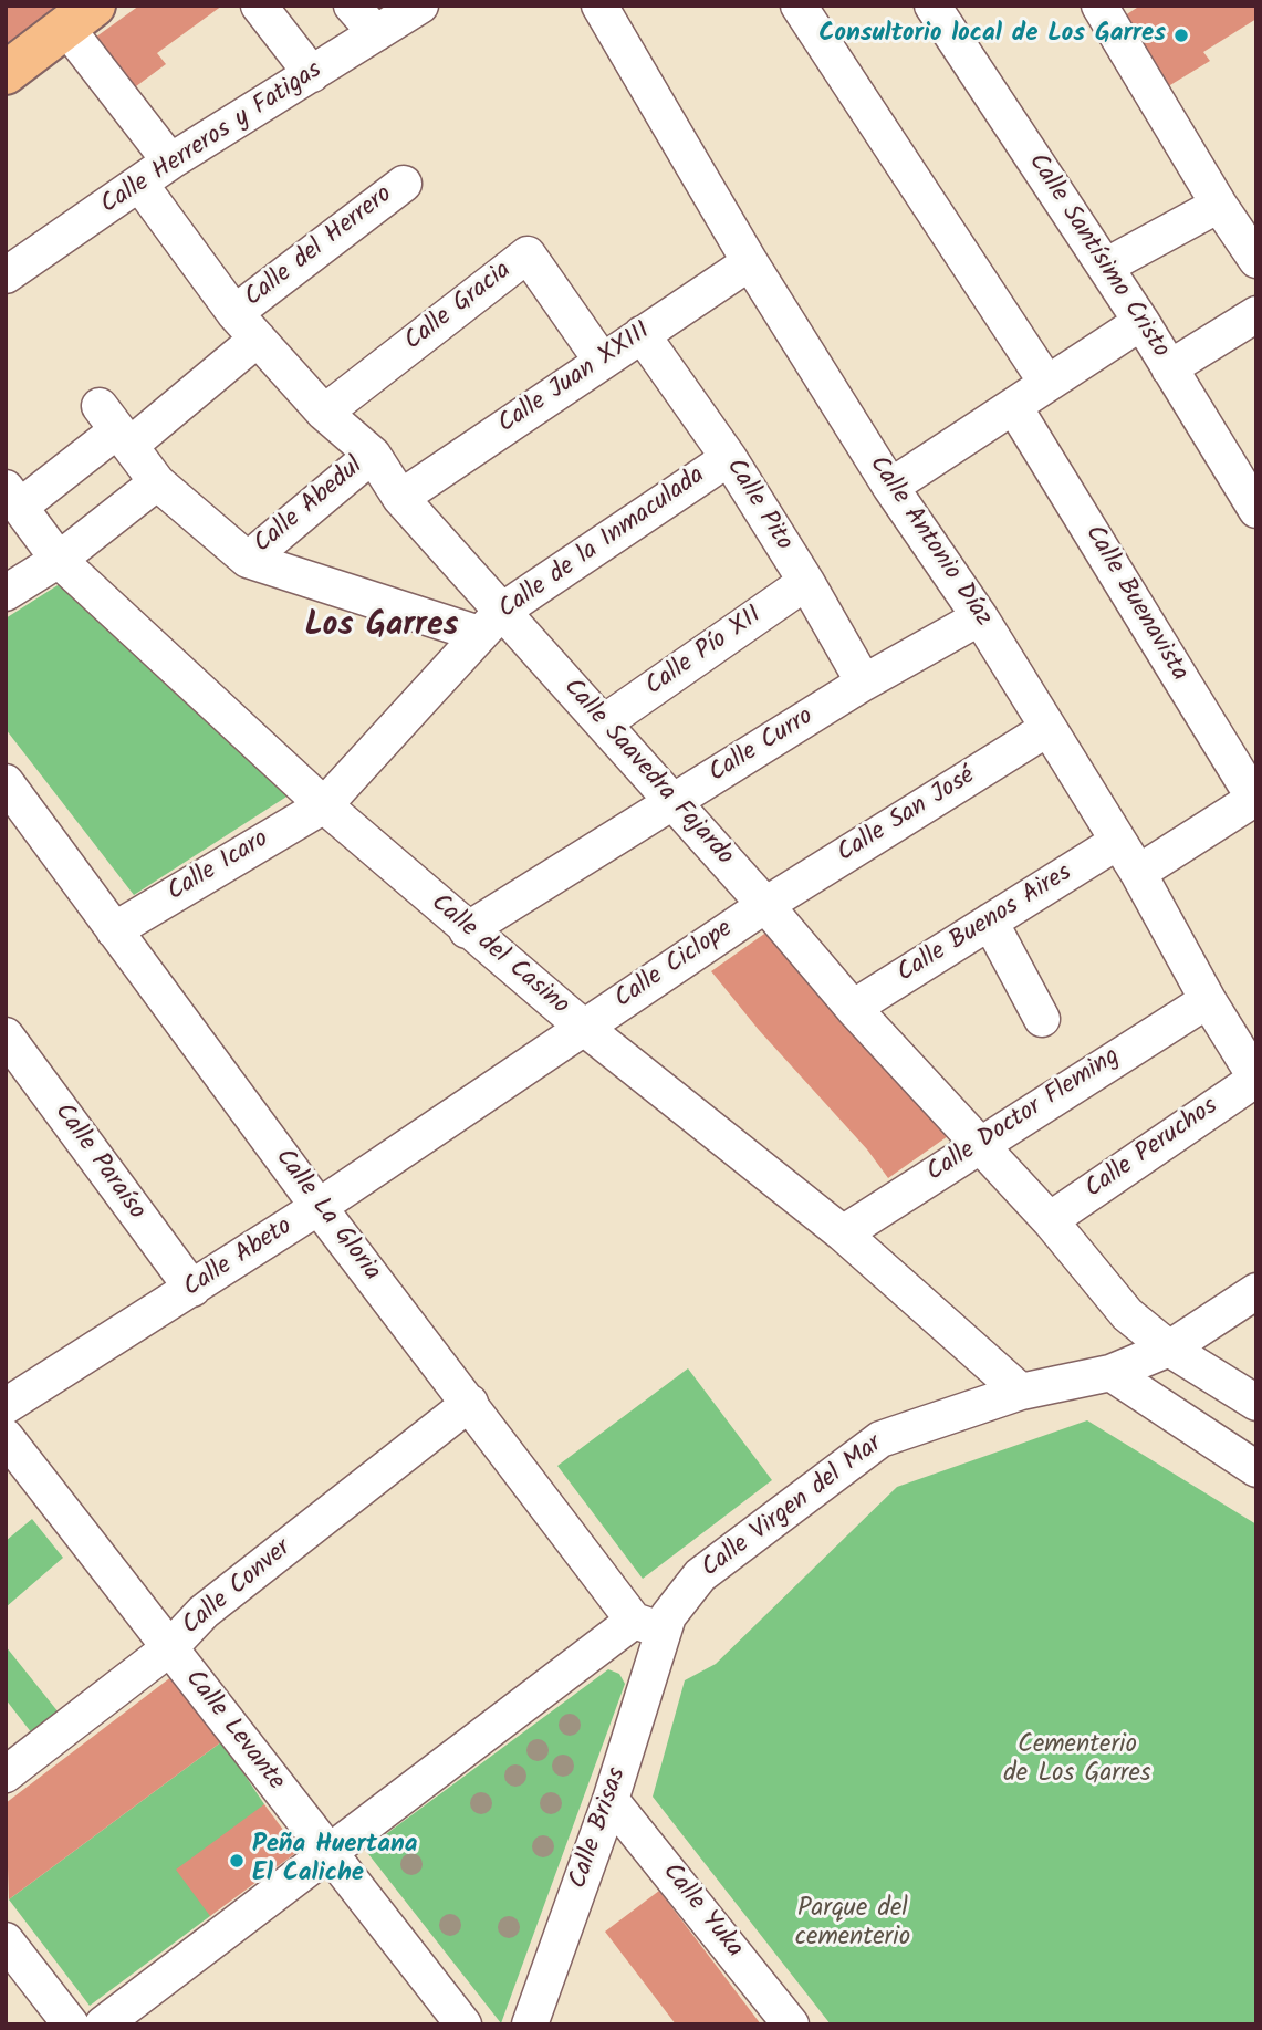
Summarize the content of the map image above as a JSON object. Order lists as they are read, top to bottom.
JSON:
{
  "streets": {
    "street": [
      "Calle Herreros y Fatigas",
      "Calle del Herrero",
      "Calle Santísimo Cristo",
      "Calle Gracia",
      "Calle Juan XXIII",
      "Calle Pito",
      "Calle Abedul",
      "Calle Antonio Díaz",
      "Calle de la Inmaculada",
      "Calle Buenavista",
      "Calle Pío XII",
      "Calle Curro",
      "Calle Saavedra Fajardo",
      "Calle San José",
      "Calle Icaro",
      "Calle Buenos Aires",
      "Calle del Casino",
      "Calle Ciclope",
      "Calle Doctor Fleming",
      "Calle Peruchos",
      "Calle Paraíso",
      "Calle La Gloria",
      "Calle Abeto",
      "Calle Virgen del Mar",
      "Calle Conver",
      "Calle Levante",
      "Calle Brisas",
      "Calle Yuka"
    ]
  },
  "crossings": [
    ["Calle Herreros y Fatigas", "Calle Saavedra Fajardo"],
    ["Calle del Herrero", "Calle Abedul"],
    ["Calle del Herrero", "Calle Saavedra Fajardo"],
    ["Calle del Herrero", "Calle del Casino"],
    ["Calle Gracia", "Calle Juan XXIII"],
    ["Calle Gracia", "Calle Saavedra Fajardo"],
    ["Calle Juan XXIII", "Calle Pito"],
    ["Calle Juan XXIII", "Calle Antonio Díaz"],
    ["Calle Juan XXIII", "Calle Saavedra Fajardo"],
    ["Calle Pito", "Calle de la Inmaculada"],
    ["Calle Pito", "Calle Pío XII"],
    ["Calle Pito", "Calle Curro"],
    ["Calle Abedul", "Calle de la Inmaculada"],
    ["Calle Abedul", "Calle Saavedra Fajardo"],
    ["Calle Antonio Díaz", "Calle Curro"],
    ["Calle Antonio Díaz", "Calle San José"],
    ["Calle Antonio Díaz", "Calle Buenos Aires"],
    ["Calle Antonio Díaz", "Calle Doctor Fleming"],
    ["Calle Antonio Díaz", "Calle Peruchos"],
    ["Calle de la Inmaculada", "Calle Saavedra Fajardo"],
    ["Calle de la Inmaculada", "Calle Icaro"],
    ["Calle de la Inmaculada", "Calle del Casino"],
    ["Calle Pío XII", "Calle Saavedra Fajardo"],
    ["Calle Curro", "Calle Saavedra Fajardo"],
    ["Calle Curro", "Calle del Casino"],
    ["Calle Saavedra Fajardo", "Calle San José"],
    ["Calle Saavedra Fajardo", "Calle Buenos Aires"],
    ["Calle Saavedra Fajardo", "Calle Ciclope"],
    ["Calle Saavedra Fajardo", "Calle Doctor Fleming"],
    ["Calle Saavedra Fajardo", "Calle Peruchos"],
    ["Calle Saavedra Fajardo", "Calle Virgen del Mar"],
    ["Calle San José", "Calle Ciclope"],
    ["Calle Icaro", "Calle del Casino"],
    ["Calle Icaro", "Calle La Gloria"],
    ["Calle del Casino", "Calle Ciclope"],
    ["Calle del Casino", "Calle Doctor Fleming"],
    ["Calle del Casino", "Calle Abeto"],
    ["Calle del Casino", "Calle Virgen del Mar"],
    ["Calle Ciclope", "Calle Abeto"],
    ["Calle Paraíso", "Calle Abeto"],
    ["Calle La Gloria", "Calle Abeto"],
    ["Calle La Gloria", "Calle Virgen del Mar"],
    ["Calle La Gloria", "Calle Conver"],
    ["Calle La Gloria", "Calle Brisas"],
    ["Calle Virgen del Mar", "Calle Brisas"],
    ["Calle Conver", "Calle Levante"],
    ["Calle Brisas", "Calle Yuka"]
  ],
  "districts": ["Los Garres"],
  "parks": ["Cementerio de Los Garres", "Parque del cementerio"],
  "places": ["Consultorio local de Los Garres", "Peña Huertana El Caliche"]
}
